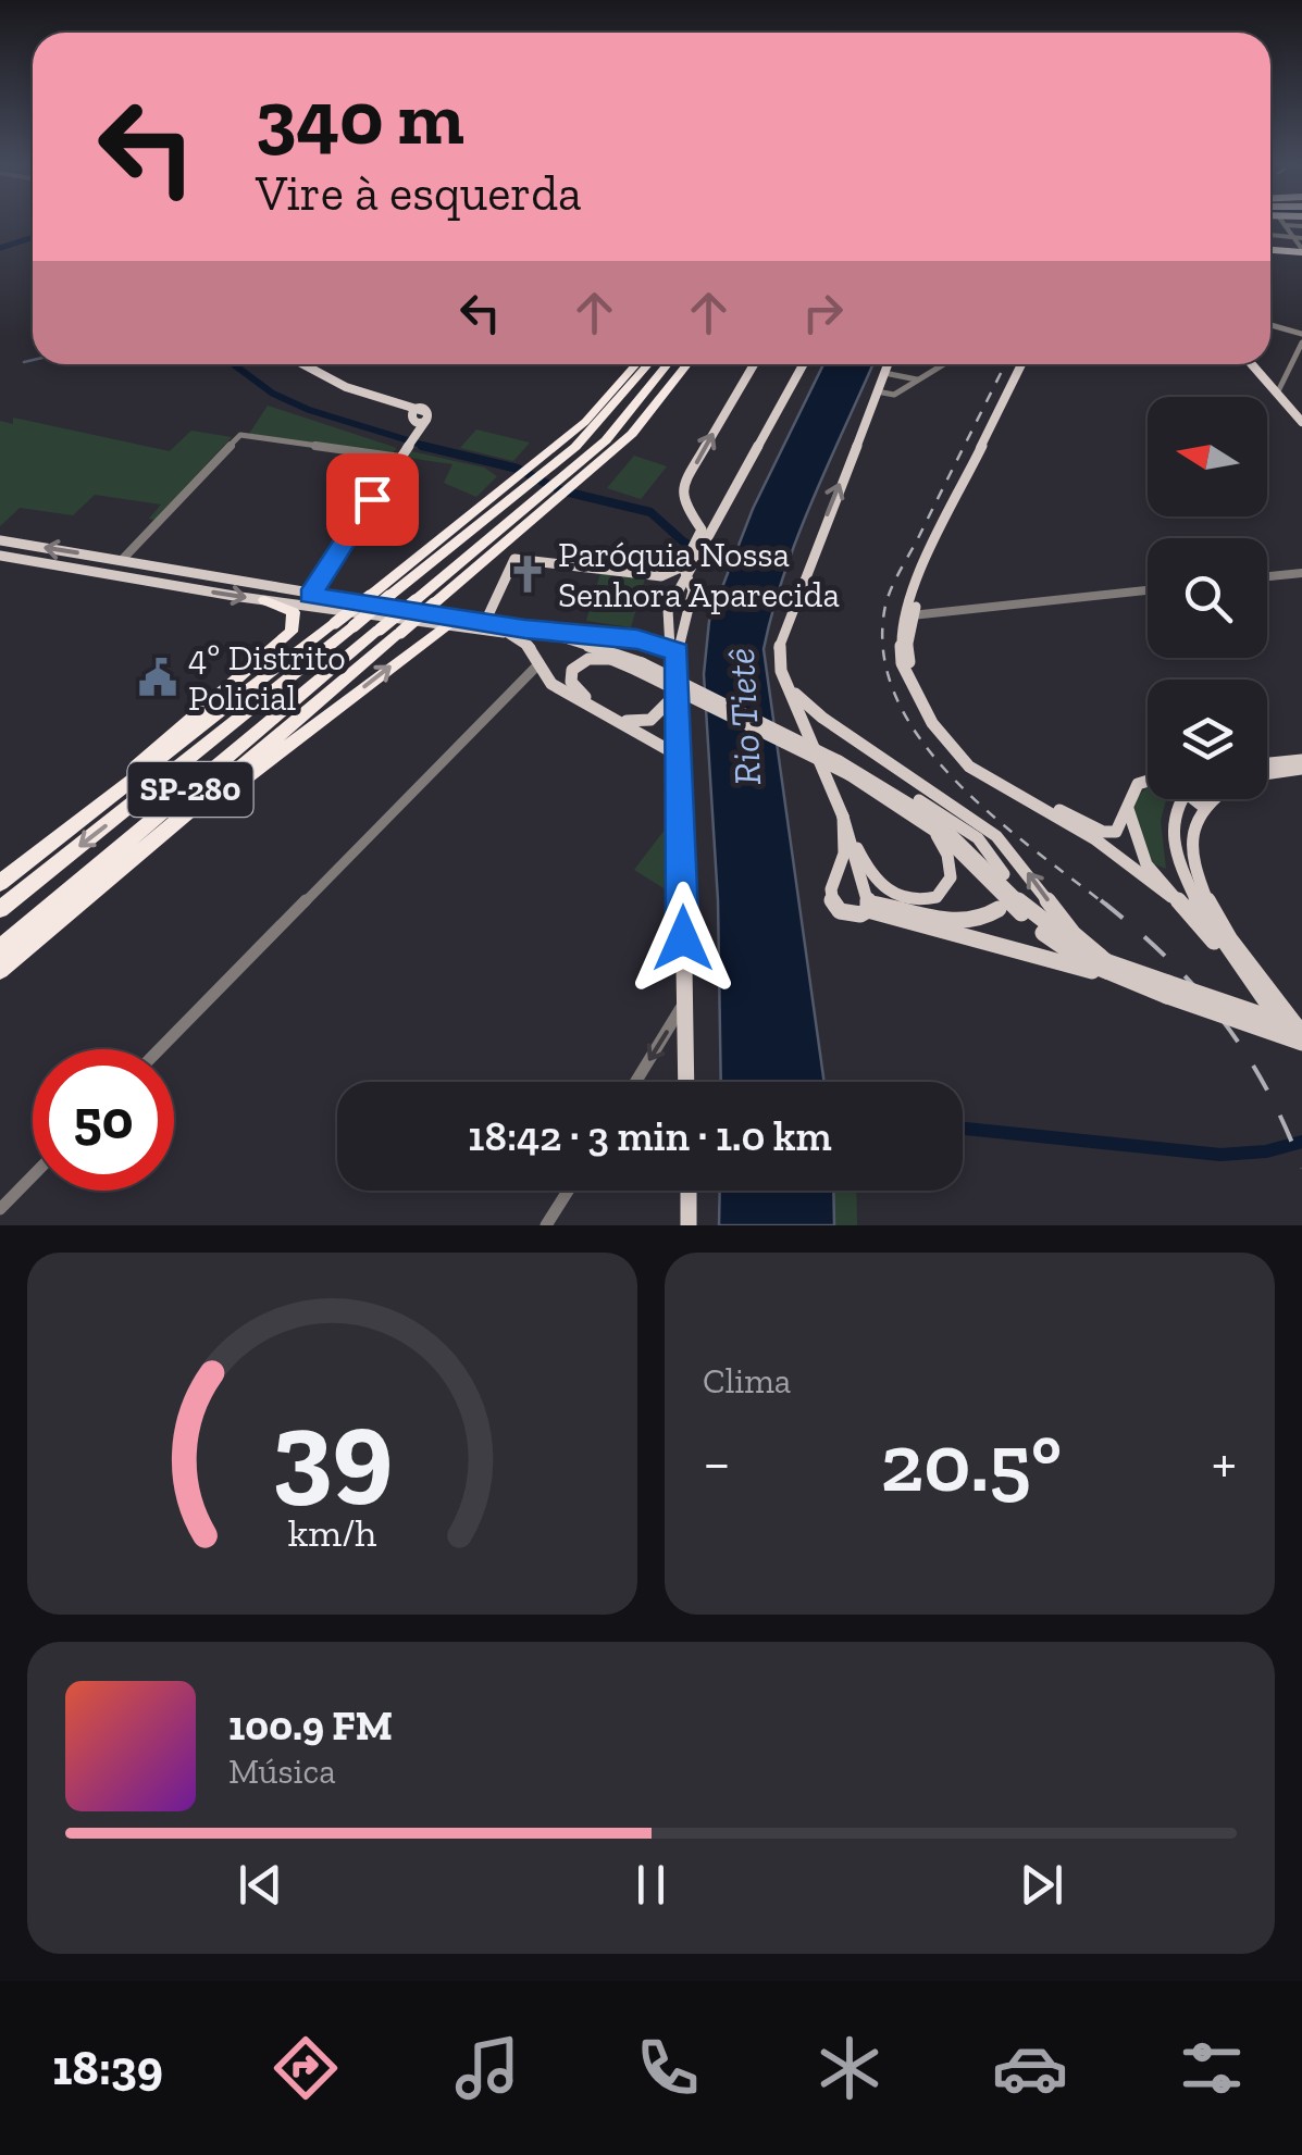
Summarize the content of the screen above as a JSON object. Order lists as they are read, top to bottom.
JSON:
{
  "streets": {
    "highway": ["SP-280"]
  },
  "water": ["Rio Tietê"],
  "places": {
    "church": ["Paróquia Nossa Senhora Aparecida"],
    "public building": ["4º Distrito Policial"]
  },
  "north": "left",
  "page": {
    "turn": ["340 m", "Vire à esquerda"],
    "limit": "50",
    "trip": "18:42 · 3 min · 1.0 km",
    "tile": "Clima",
    "heat": ["−", "20.5°", "+"],
    "song": ["100.9 FM", "Música"],
    "tabs": "18:39",
    "gauge": ["39", "km/h"]
  }
}
